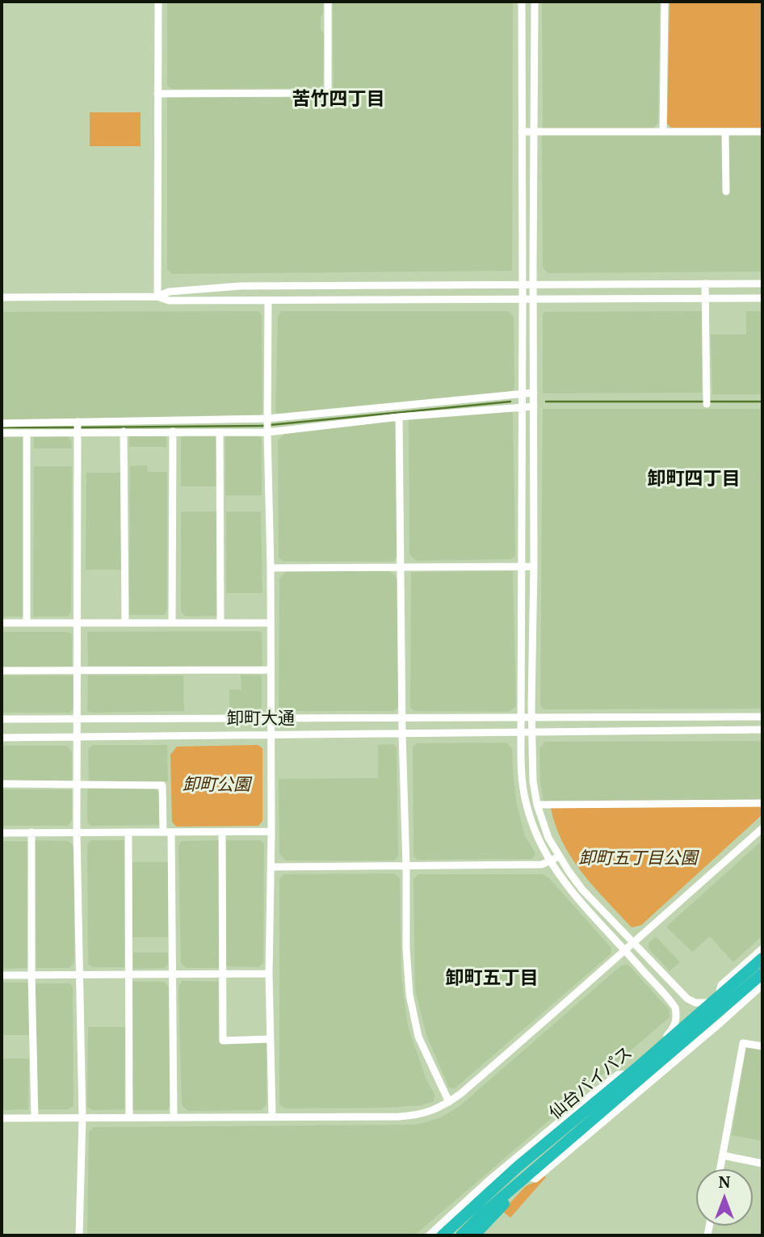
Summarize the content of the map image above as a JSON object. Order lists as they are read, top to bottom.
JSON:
{
  "streets": {
    "highway": ["仙台バイパス"],
    "street": ["卸町大通"]
  },
  "districts": ["苦竹四丁目", "卸町四丁目", "卸町五丁目"],
  "parks": ["卸町公園", "卸町五丁目公園"],
  "north": "top"
}
